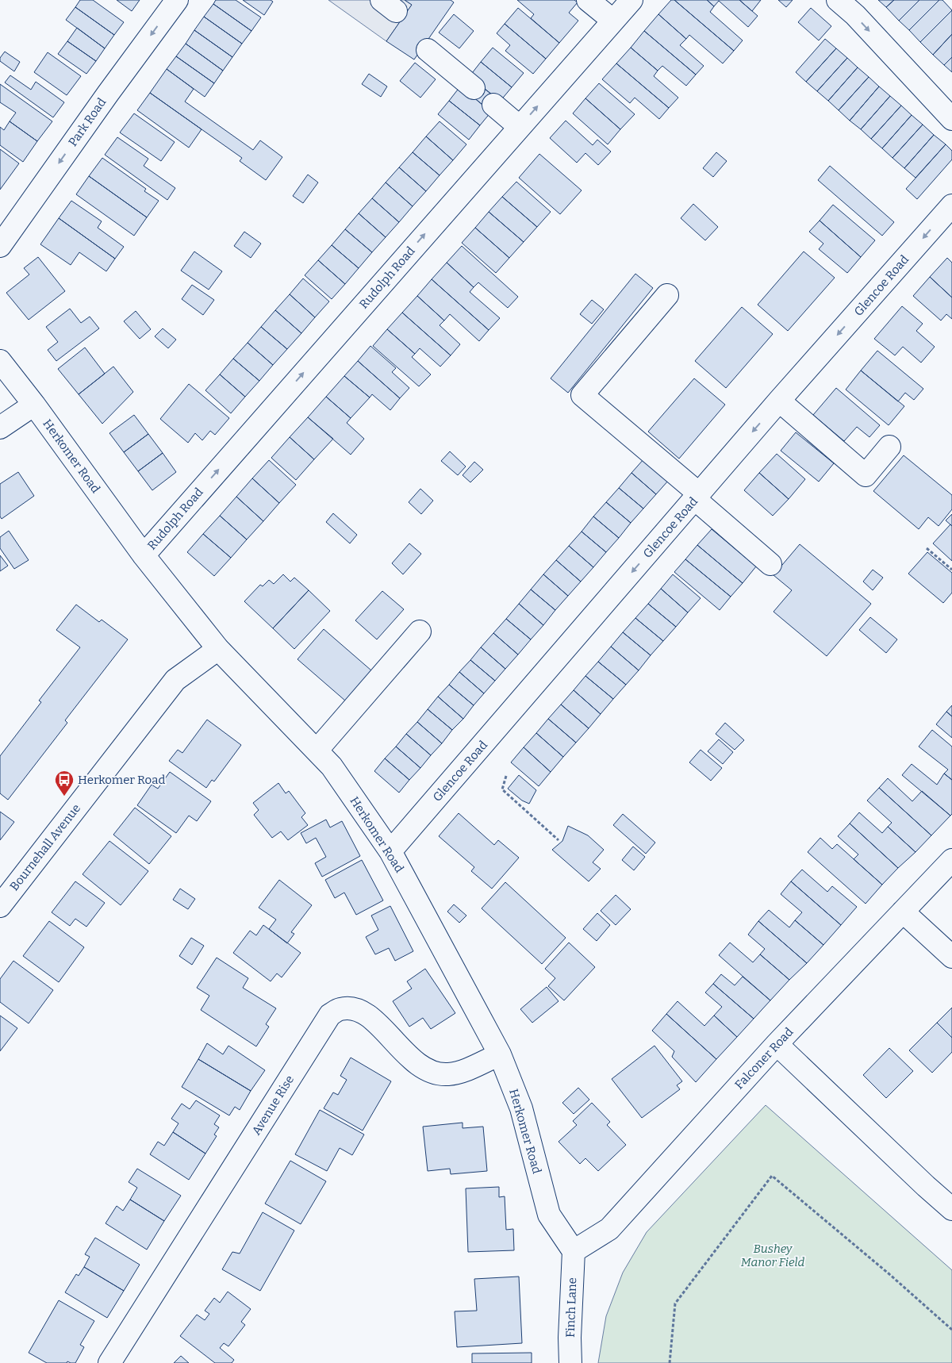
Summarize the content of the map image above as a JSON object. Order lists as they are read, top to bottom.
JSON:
{
  "streets": {
    "street": [
      "Park Road",
      "Rudolph Road",
      "Glencoe Road",
      "Herkomer Road",
      "Bournehall Avenue",
      "Falconer Road",
      "Avenue Rise",
      "Finch Lane"
    ]
  },
  "crossings": [
    ["Rudolph Road", "Herkomer Road"],
    ["Glencoe Road", "Herkomer Road"],
    ["Herkomer Road", "Bournehall Avenue"],
    ["Herkomer Road", "Falconer Road"],
    ["Herkomer Road", "Avenue Rise"],
    ["Herkomer Road", "Finch Lane"],
    ["Falconer Road", "Finch Lane"]
  ],
  "one_way": ["Park Road", "Rudolph Road", "Glencoe Road"],
  "parks": ["Bushey Manor Field"],
  "places": {
    "bus stop": ["Herkomer Road"]
  }
}
